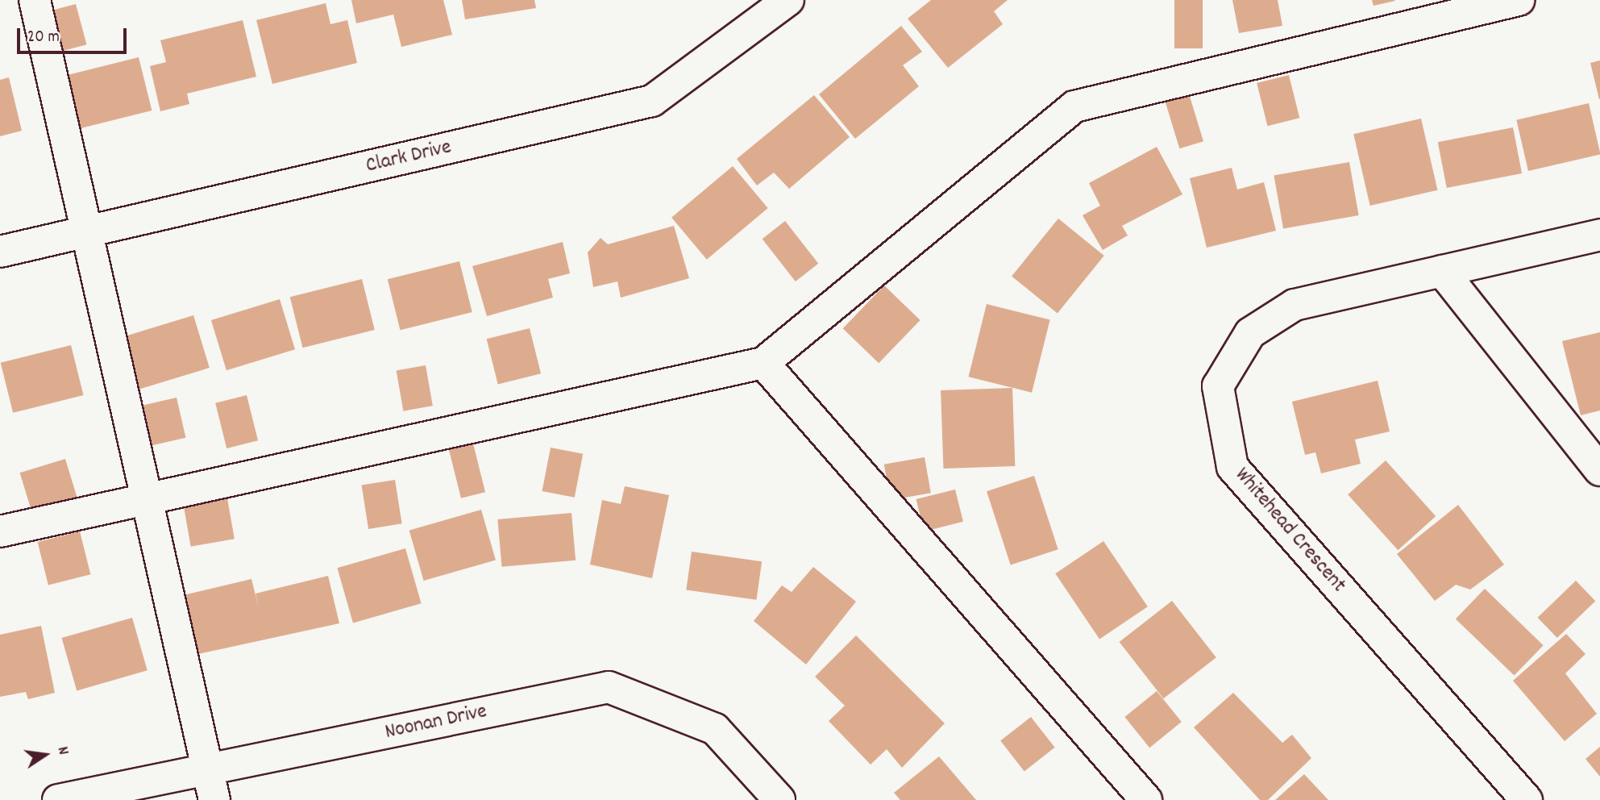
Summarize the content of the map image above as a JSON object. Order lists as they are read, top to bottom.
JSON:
{
  "streets": {
    "street": ["Clark Drive", "Whitehead Crescent", "Noonan Drive"]
  },
  "scale_bar": "20 m",
  "north": "right"
}
